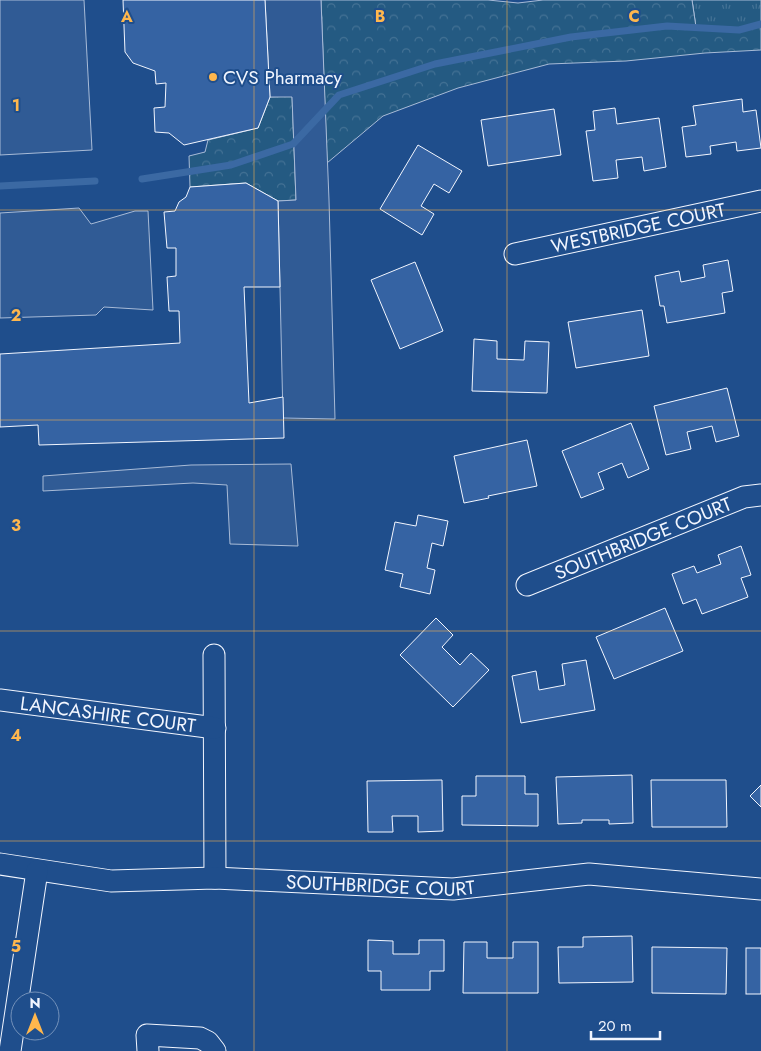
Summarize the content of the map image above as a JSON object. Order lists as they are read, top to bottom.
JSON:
{
  "streets": {
    "street": ["WESTBRIDGE COURT", "SOUTHBRIDGE COURT", "LANCASHIRE COURT"]
  },
  "crossings": [
    ["SOUTHBRIDGE COURT", "LANCASHIRE COURT"]
  ],
  "places": ["CVS Pharmacy"],
  "scale_bar": "20 m",
  "north": "top",
  "grid": {
    "columns": ["A", "B", "C"],
    "rows": [
      "1",
      "2",
      "3",
      "4",
      "5"
    ]
  }
}
